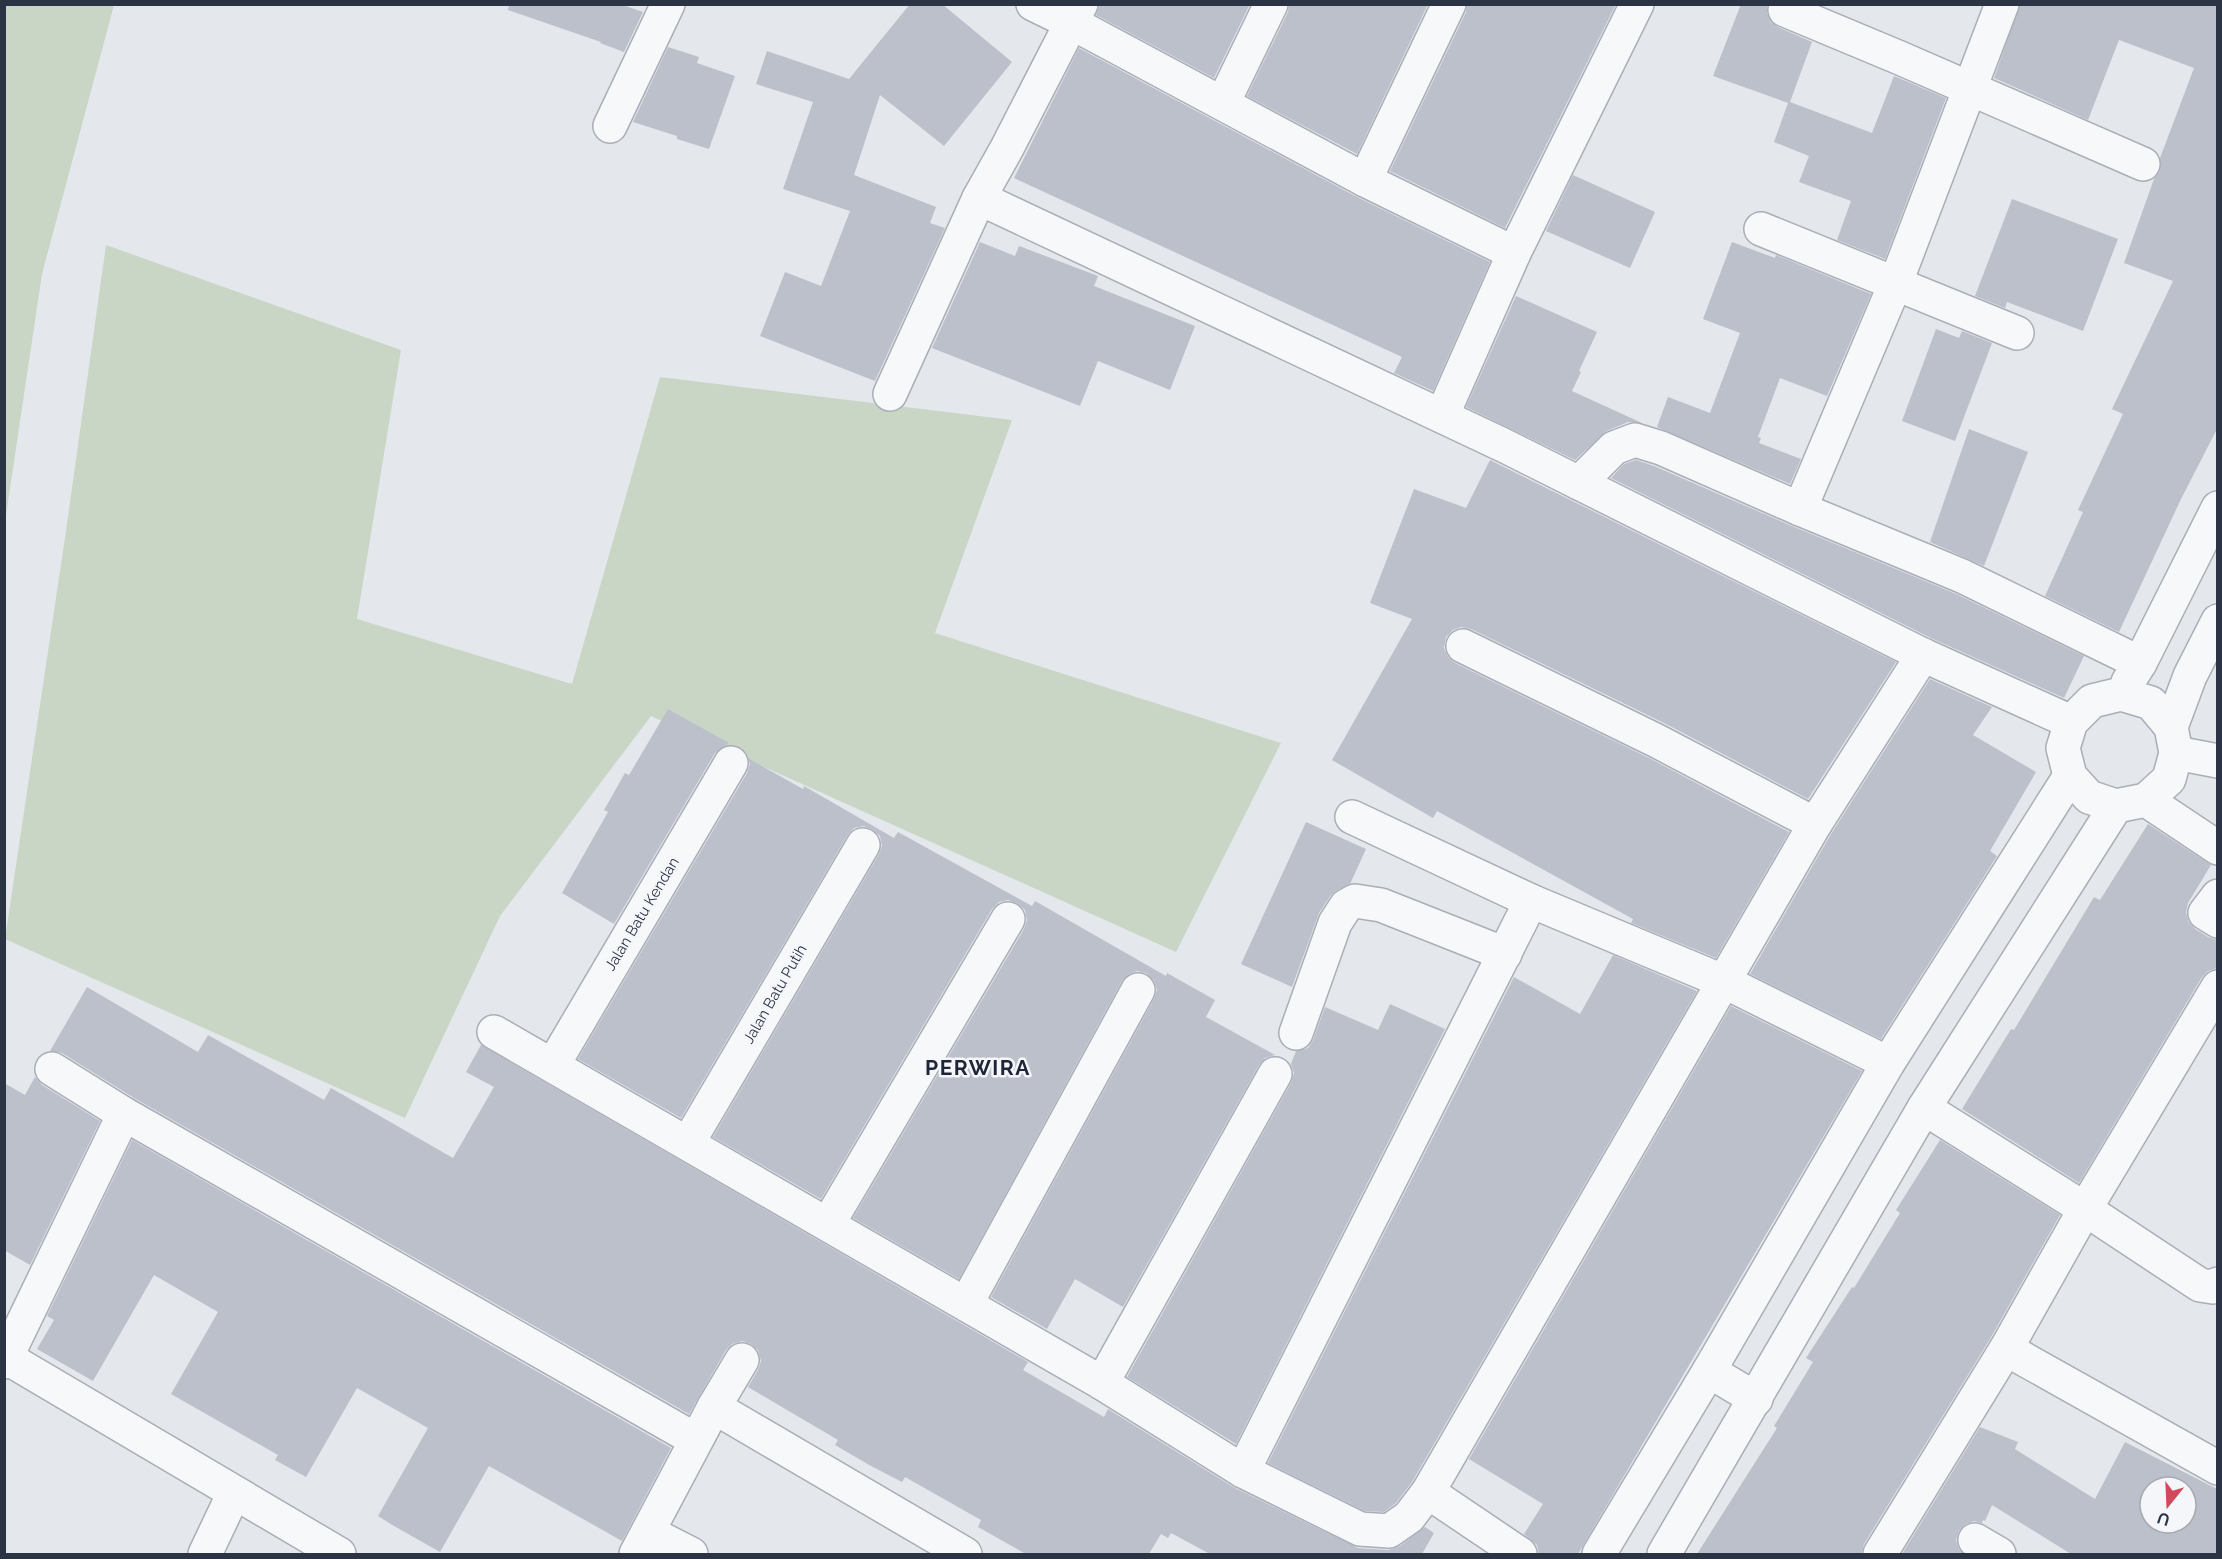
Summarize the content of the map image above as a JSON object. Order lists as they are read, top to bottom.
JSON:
{
  "streets": {
    "street": ["Jalan Batu Kendan", "Jalan Batu Putih"]
  },
  "districts": ["PERWIRA"],
  "north": "bottom"
}
